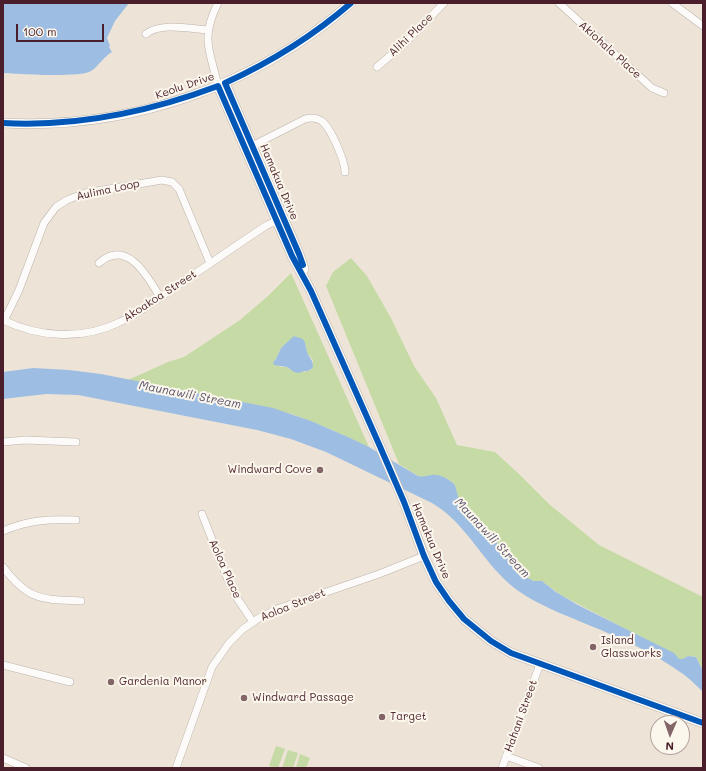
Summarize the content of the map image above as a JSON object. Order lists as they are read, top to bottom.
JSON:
{
  "streets": {
    "main road": ["Keolu Drive", "Hamakua Drive"],
    "street": [
      "Alihi Place",
      "Akiohala Place",
      "Aulima Loop",
      "Akoakoa Street",
      "Aoloa Place",
      "Aoloa Street",
      "Hahani Street"
    ]
  },
  "crossings": [
    ["Keolu Drive", "Hamakua Drive"],
    ["Hamakua Drive", "Akoakoa Street"],
    ["Hamakua Drive", "Aoloa Street"],
    ["Hamakua Drive", "Hahani Street"],
    ["Aulima Loop", "Akoakoa Street"],
    ["Aoloa Place", "Aoloa Street"]
  ],
  "water": ["Maunawili Stream"],
  "places": [
    "Windward Cove",
    "Island Glassworks",
    "Gardenia Manor",
    "Windward Passage",
    "Target"
  ],
  "scale_bar": "100 m",
  "north": "bottom"
}
